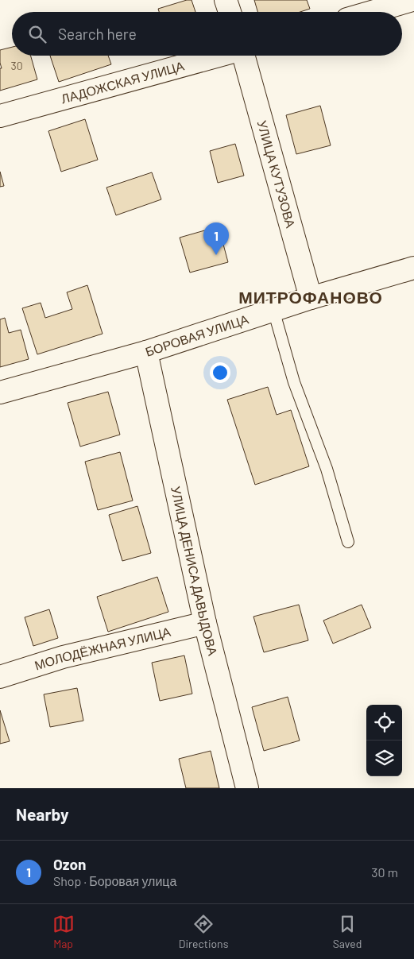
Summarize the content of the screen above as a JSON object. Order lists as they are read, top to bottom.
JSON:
{
  "streets": {
    "street": [
      "ЛАДОЖСКАЯ УЛИЦА",
      "УЛИЦА КУТУЗОВА",
      "БОРОВАЯ УЛИЦА",
      "УЛИЦА ДЕНИСА ДАВЫДОВА",
      "МОЛОДЁЖНАЯ УЛИЦА"
    ]
  },
  "crossings": [
    ["УЛИЦА КУТУЗОВА", "БОРОВАЯ УЛИЦА"],
    ["БОРОВАЯ УЛИЦА", "УЛИЦА ДЕНИСА ДАВЫДОВА"],
    ["УЛИЦА ДЕНИСА ДАВЫДОВА", "МОЛОДЁЖНАЯ УЛИЦА"]
  ],
  "districts": ["МИТРОФАНОВО"],
  "house_numbers": ["30"],
  "page": {
    "search": "Search here",
    "pins": "1",
    "heading": "Nearby",
    "list": [
      {
        "mark": "1",
        "name": "Ozon",
        "note": "Shop · Боровая улица",
        "value": "30 m"
      }
    ],
    "nav": ["Map", "Directions", "Saved"]
  }
}
